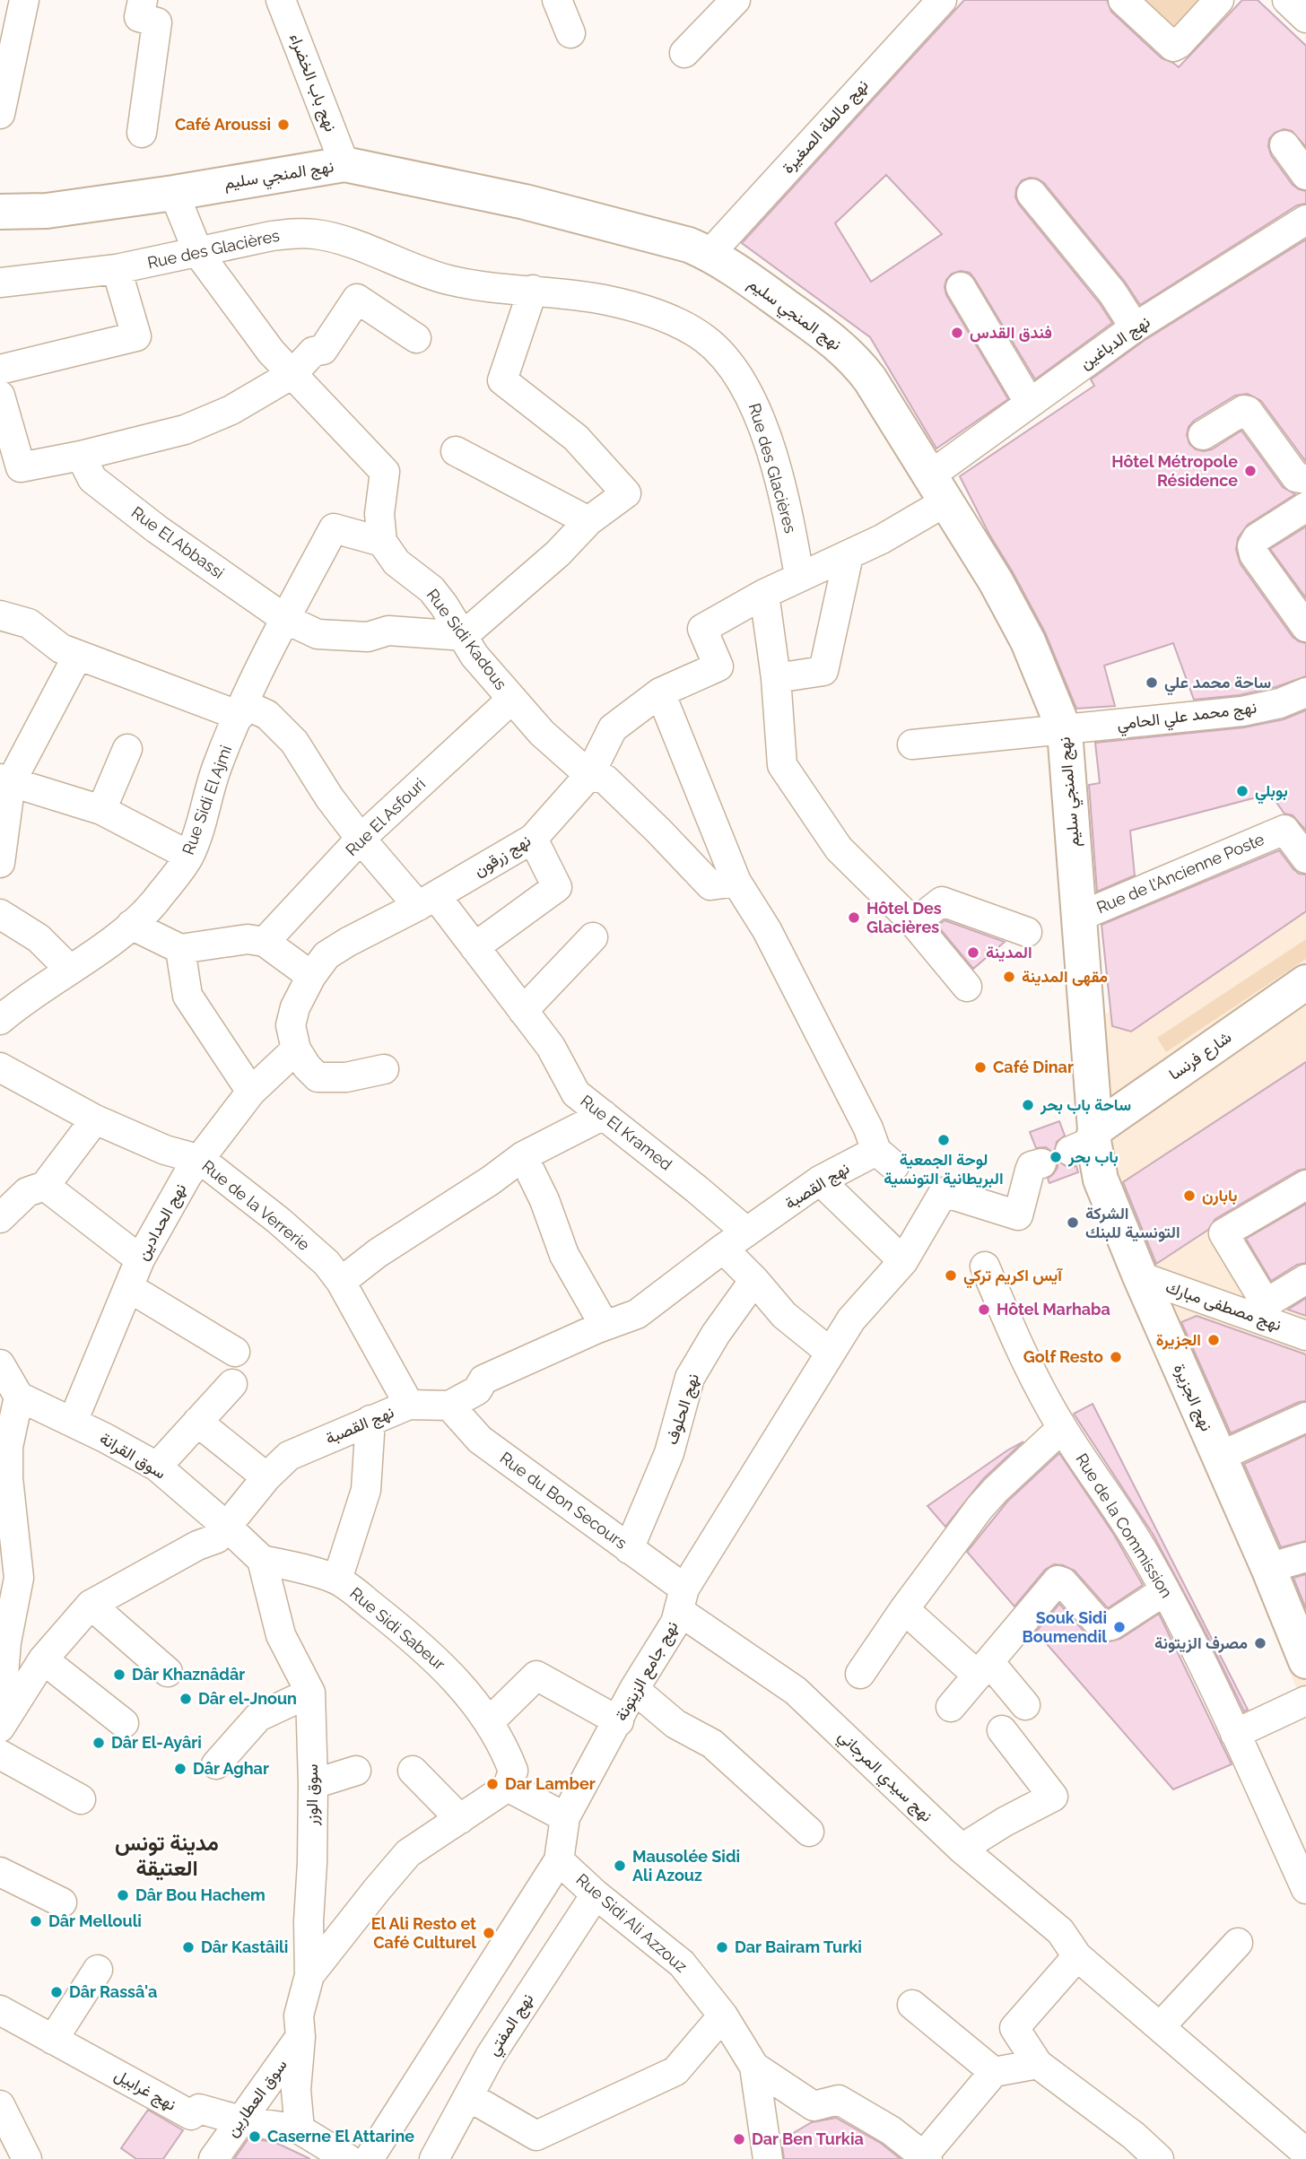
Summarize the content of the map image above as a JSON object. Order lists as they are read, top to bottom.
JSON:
{
  "streets": {
    "main road": ["نهج المنجي سليم", "شارع فرنسا", "نهج الجزيرة"],
    "street": [
      "نهج باب الخضراء",
      "نهج مالطة الصغيرة",
      "Rue des Glacières",
      "نهج الدباغين",
      "Rue El Abbassi",
      "Rue Sidi Kadous",
      "نهج محمد علي الحامي",
      "Rue Sidi El Ajmi",
      "Rue El Asfouri",
      "نهج زرقون",
      "Rue de l'Ancienne Poste",
      "Rue El Kramed",
      "نهج القصبة",
      "Rue de la Verrerie",
      "نهج الحدادين",
      "نهج مصطفى مبارك",
      "نهج الحلوف",
      "سوق القرانة",
      "Rue du Bon Secours",
      "Rue de la Commission",
      "Rue Sidi Sabeur",
      "نهج جامع الزيتونة",
      "نهج سيدي المرجاني",
      "سوق الوزر",
      "Rue Sidi Ali Azzouz",
      "نهج المفتي",
      "نهج غرابيل",
      "سوق العطارين"
    ]
  },
  "crossings": [
    ["نهج باب الخضراء", "نهج المنجي سليم"],
    ["نهج مالطة الصغيرة", "نهج المنجي سليم"],
    ["نهج المنجي سليم", "نهج الدباغين"],
    ["نهج المنجي سليم", "نهج محمد علي الحامي"],
    ["نهج المنجي سليم", "Rue de l'Ancienne Poste"],
    ["نهج المنجي سليم", "شارع فرنسا"],
    ["نهج المنجي سليم", "نهج الجزيرة"],
    ["Rue des Glacières", "نهج الدباغين"],
    ["Rue El Abbassi", "Rue Sidi Kadous"],
    ["Rue El Abbassi", "Rue Sidi El Ajmi"],
    ["Rue Sidi Kadous", "Rue Sidi El Ajmi"],
    ["Rue Sidi Kadous", "Rue El Asfouri"],
    ["Rue Sidi Kadous", "نهج زرقون"],
    ["Rue Sidi Kadous", "نهج القصبة"],
    ["Rue Sidi El Ajmi", "Rue El Kramed"],
    ["Rue El Asfouri", "Rue El Kramed"],
    ["نهج زرقون", "Rue El Kramed"],
    ["نهج زرقون", "نهج الحدادين"],
    ["شارع فرنسا", "نهج الجزيرة"],
    ["Rue El Kramed", "نهج القصبة"],
    ["نهج القصبة", "Rue de la Verrerie"],
    ["نهج القصبة", "سوق القرانة"],
    ["نهج القصبة", "Rue du Bon Secours"],
    ["Rue de la Verrerie", "نهج الحدادين"],
    ["نهج الحدادين", "سوق القرانة"],
    ["نهج مصطفى مبارك", "نهج الجزيرة"],
    ["نهج الحلوف", "Rue du Bon Secours"],
    ["سوق القرانة", "Rue Sidi Sabeur"],
    ["سوق القرانة", "سوق الوزر"],
    ["Rue du Bon Secours", "نهج جامع الزيتونة"],
    ["Rue du Bon Secours", "نهج سيدي المرجاني"],
    ["Rue Sidi Sabeur", "سوق الوزر"],
    ["نهج جامع الزيتونة", "نهج سيدي المرجاني"],
    ["نهج جامع الزيتونة", "Rue Sidi Ali Azzouz"],
    ["سوق الوزر", "سوق العطارين"],
    ["Rue Sidi Ali Azzouz", "نهج المفتي"],
    ["نهج غرابيل", "سوق العطارين"]
  ],
  "districts": ["مدينة تونس العتيقة"],
  "places": [
    "Café Aroussi",
    "فندق القدس",
    "Hôtel Métropole Résidence",
    "ساحة محمد علي",
    "بوبلي",
    "Hôtel Des Glacières",
    "المدينة",
    "مقهى المدينة",
    "Café Dinar",
    "ساحة باب بحر",
    "لوحة الجمعية البريطانية التونسية",
    "باب بحر",
    "بابارن",
    "الشركة التونسية للبنك",
    "آيس اكريم تركي",
    "Hôtel Marhaba",
    "الجزيرة",
    "Golf Resto",
    "Souk Sidi Boumendil",
    "مصرف الزيتونة",
    "Dâr Khaznâdâr",
    "Dâr el-Jnoun",
    "Dâr El-Ayâri",
    "Dâr Aghar",
    "Dar Lamber",
    "Mausolée Sidi Ali Azouz",
    "Dâr Bou Hachem",
    "Dâr Mellouli",
    "El Ali Resto et Café Culturel",
    "Dâr Kastâili",
    "Dar Bairam Turki",
    "Dâr Rassâ'a",
    "Caserne El Attarine",
    "Dar Ben Turkia"
  ]
}
